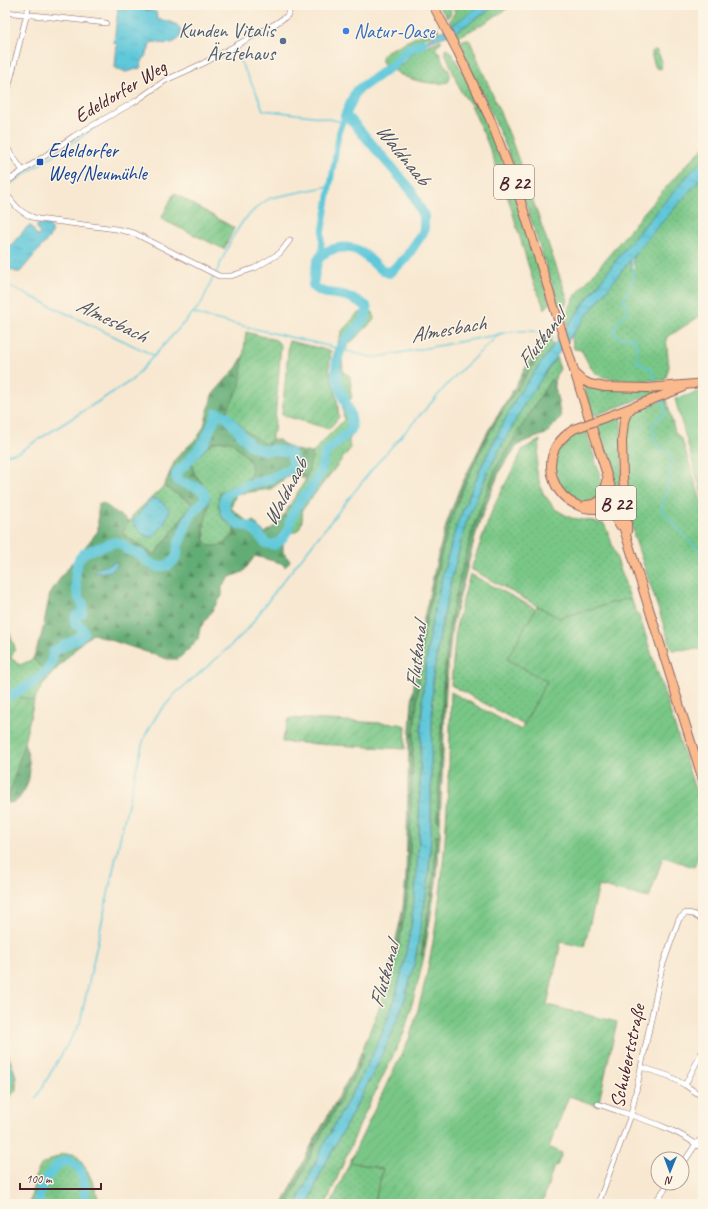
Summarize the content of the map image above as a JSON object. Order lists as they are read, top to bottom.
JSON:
{
  "streets": {
    "main road": ["B 22"],
    "street": ["Edeldorfer Weg", "Schubertstraße"]
  },
  "water": ["Waldnaab", "Almesbach", "Flutkanal"],
  "places": {
    "other": ["Natur-Oase", "Kunden Vitalis Ärztehaus"],
    "transit": ["Edeldorfer Weg/Neumühle"]
  },
  "scale_bar": "100 m",
  "north": "bottom"
}
